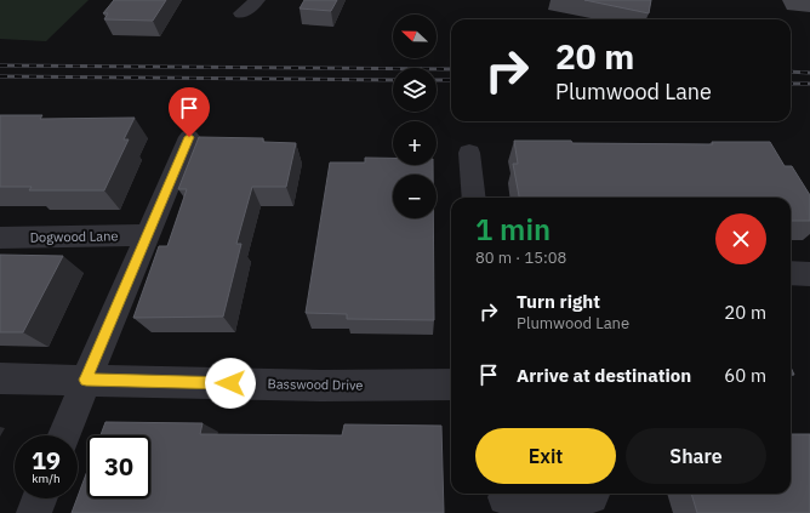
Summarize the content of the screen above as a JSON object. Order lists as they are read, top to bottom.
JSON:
{
  "streets": {
    "street": ["Dogwood Lane", "Basswood Drive"]
  },
  "north": "left",
  "page": {
    "map_buttons": ["+", "−"],
    "turn": ["20 m", "Plumwood Lane"],
    "heading": ["1 min", "80 m · 15:08"],
    "list": [
      {
        "name": "Turn right",
        "note": "Plumwood Lane",
        "value": "20 m"
      },
      {
        "name": "Arrive at destination",
        "value": "60 m"
      }
    ],
    "buttons": ["Exit", "Share"],
    "speed": "19 km/h",
    "limit": "30"
  }
}
